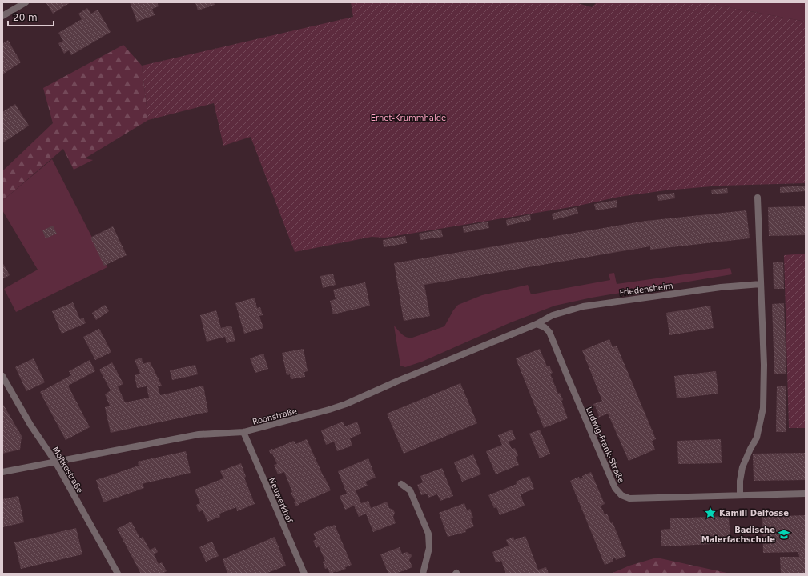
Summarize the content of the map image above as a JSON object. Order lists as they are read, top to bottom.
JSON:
{
  "streets": {
    "street": [
      "Friedensheim",
      "Roonstraße",
      "Ludwig-Frank-Straße",
      "Moltkestraße",
      "Neuwerkhof"
    ]
  },
  "crossings": [
    ["Friedensheim", "Roonstraße"],
    ["Friedensheim", "Ludwig-Frank-Straße"],
    ["Roonstraße", "Ludwig-Frank-Straße"],
    ["Roonstraße", "Moltkestraße"],
    ["Roonstraße", "Neuwerkhof"]
  ],
  "parks": ["Ernet-Krummhalde"],
  "places": {
    "place": ["Kamill Delfosse"],
    "school or university": ["Badische Malerfachschule"]
  },
  "scale_bar": "20 m"
}
